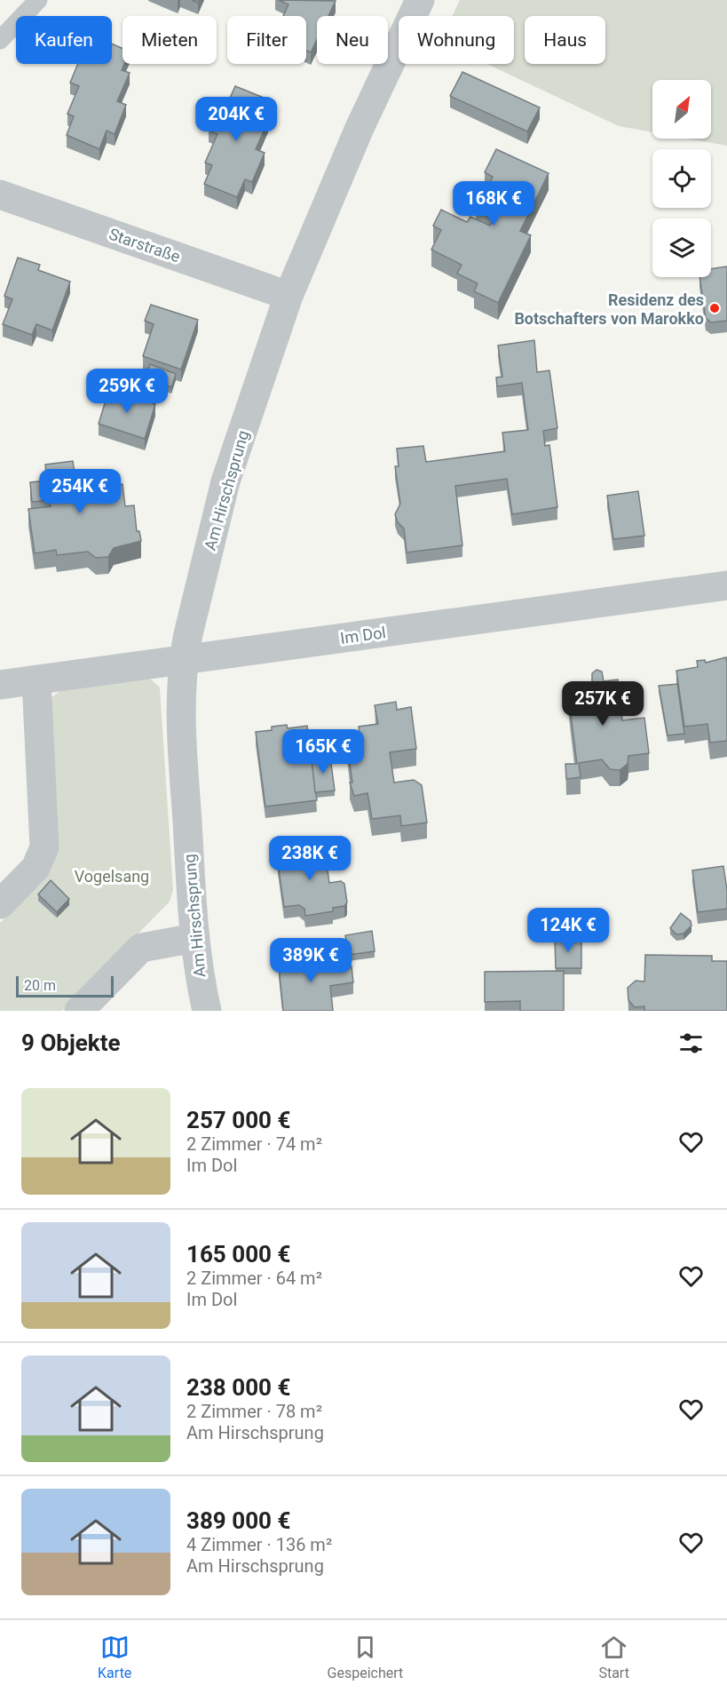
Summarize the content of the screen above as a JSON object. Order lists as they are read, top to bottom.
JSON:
{
  "streets": {
    "street": ["Starstraße", "Am Hirschsprung", "Im Dol"]
  },
  "crossings": [
    ["Starstraße", "Am Hirschsprung"],
    ["Am Hirschsprung", "Im Dol"]
  ],
  "parks": ["Vogelsang"],
  "places": ["Residenz des Botschafters von Marokko"],
  "scale_bar": "20 m",
  "north": "top right",
  "page": {
    "chip": [
      "Kaufen",
      "Mieten",
      "Filter",
      "Neu",
      "Wohnung",
      "Haus"
    ],
    "price": [
      "204K €",
      "168K €",
      "259K €",
      "254K €",
      "257K €",
      "165K €",
      "238K €",
      "124K €",
      "389K €"
    ],
    "scale": "20 m",
    "heading": "9 Objekte",
    "list": [
      {
        "name": "257 000 €",
        "note": "2 Zimmer · 74 m² · Im Dol"
      },
      {
        "name": "165 000 €",
        "note": "2 Zimmer · 64 m² · Im Dol"
      },
      {
        "name": "238 000 €",
        "note": "2 Zimmer · 78 m² · Am Hirschsprung"
      },
      {
        "name": "389 000 €",
        "note": "4 Zimmer · 136 m² · Am Hirschsprung"
      }
    ],
    "tabs": ["Karte", "Gespeichert", "Start"]
  }
}
